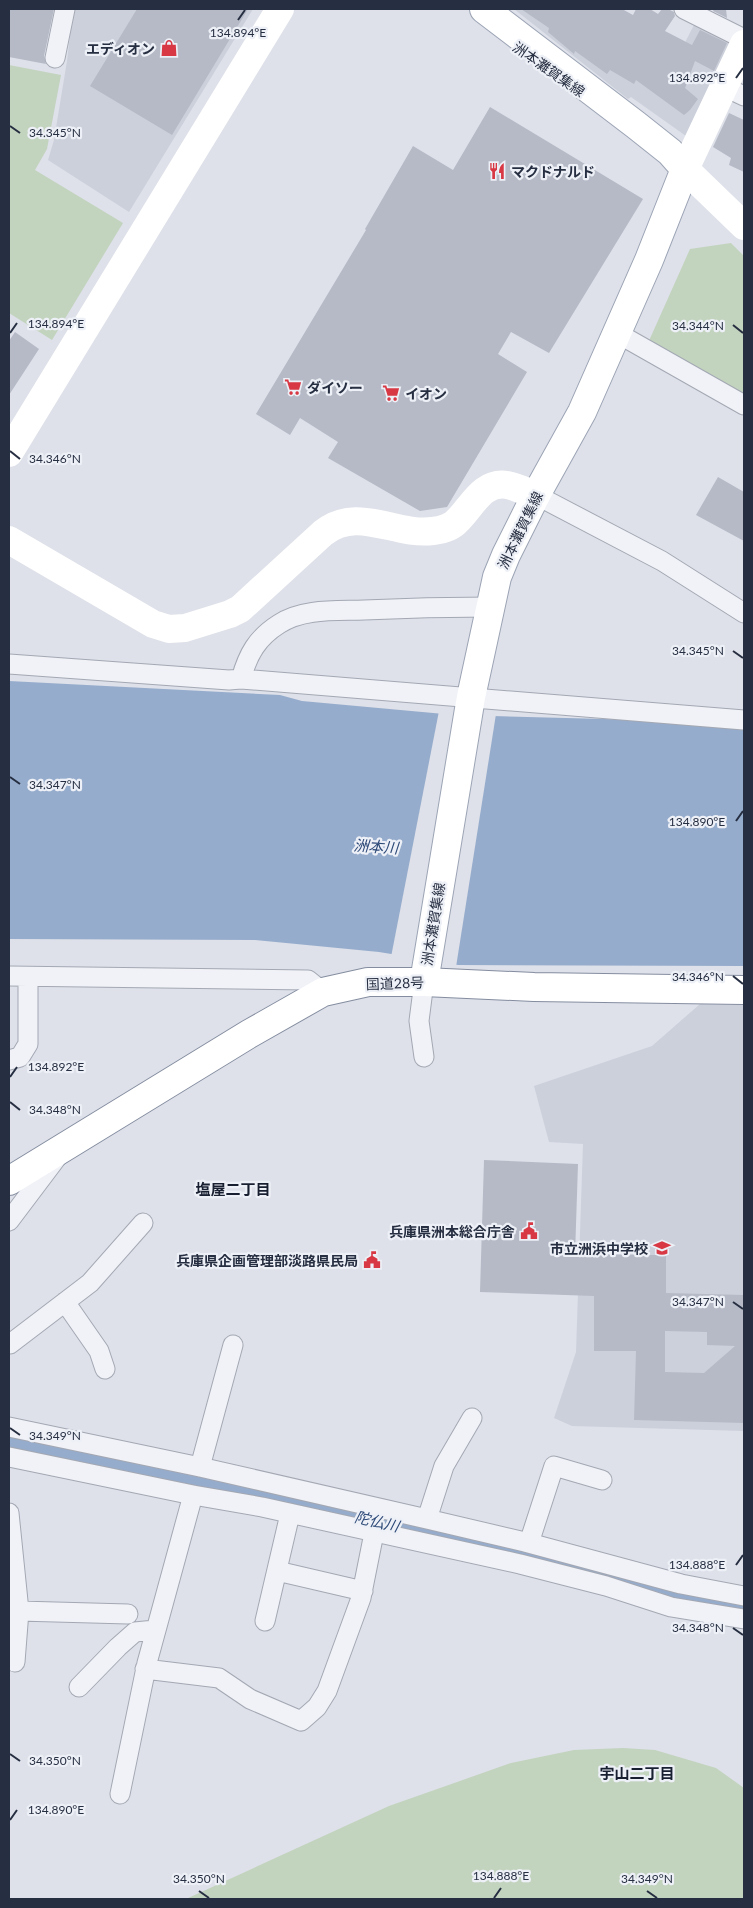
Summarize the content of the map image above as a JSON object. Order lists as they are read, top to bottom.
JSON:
{
  "streets": {
    "main road": ["洲本灘賀集線", "国道28号"]
  },
  "crossings": [
    ["洲本灘賀集線", "国道28号"]
  ],
  "districts": ["塩屋二丁目", "宇山二丁目"],
  "water": ["洲本川", "陀仏川"],
  "places": {
    "shop": ["エディオン"],
    "restaurant": ["マクドナルド"],
    "supermarket": ["ダイソー", "イオン"],
    "public building": ["兵庫県洲本総合庁舎", "兵庫県企画管理部淡路県民局"],
    "school or university": ["市立洲浜中学校"]
  },
  "coordinates": [
    "134.894°E",
    "134.892°E",
    "34.345°N",
    "34.344°N",
    "34.346°N",
    "34.347°N",
    "134.890°E",
    "34.348°N",
    "34.349°N",
    "134.888°E",
    "34.350°N"
  ]
}
